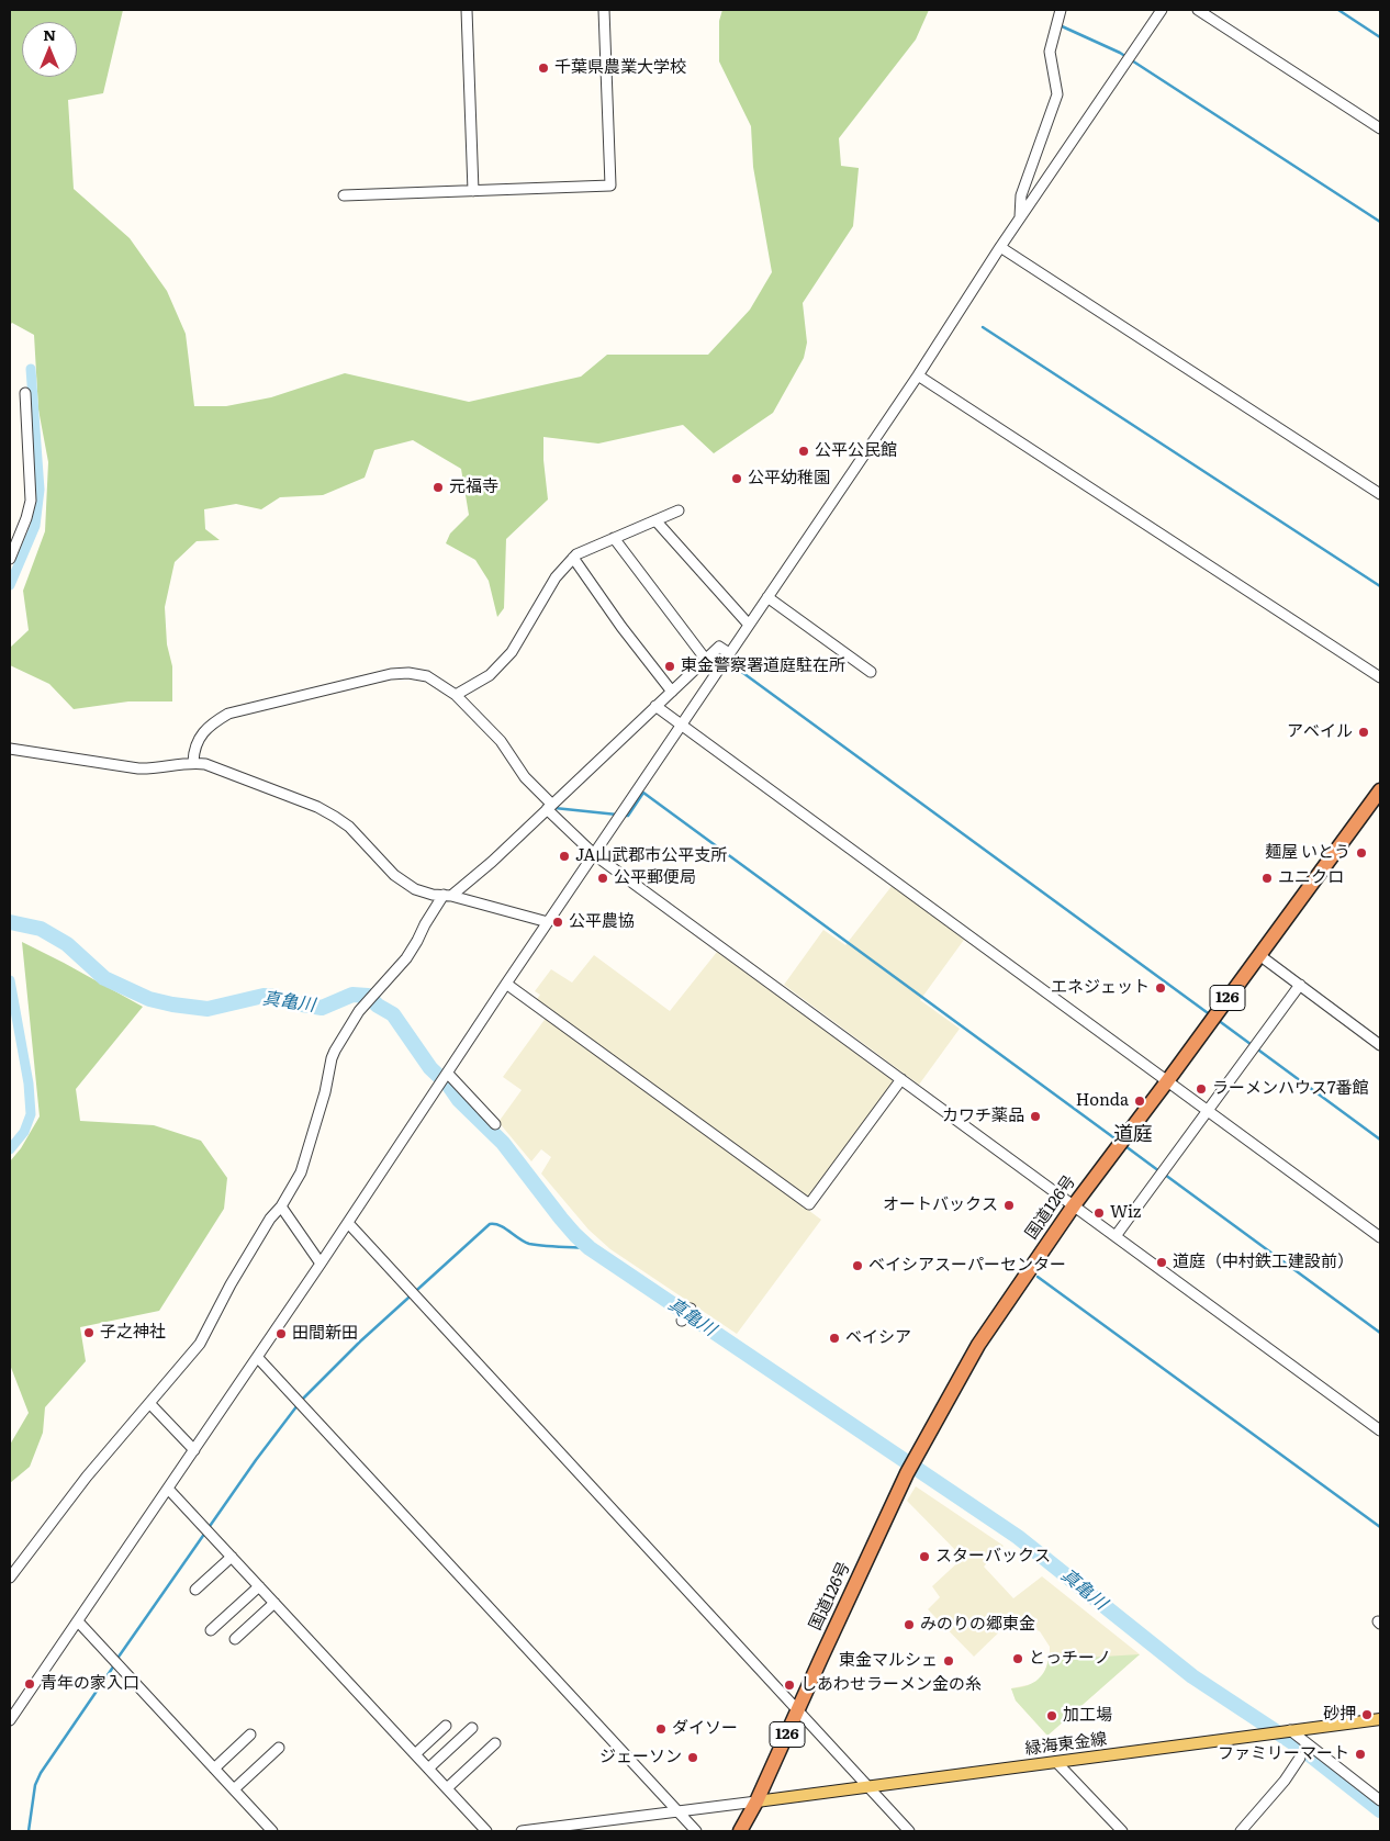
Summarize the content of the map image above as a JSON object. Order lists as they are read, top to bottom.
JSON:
{
  "streets": {
    "highway": ["126", "国道126号"],
    "main road": ["緑海東金線"]
  },
  "crossings": [
    ["国道126号", "緑海東金線"]
  ],
  "districts": ["道庭"],
  "water": ["真亀川"],
  "places": [
    "千葉県農業大学校",
    "公平公民館",
    "公平幼稚園",
    "元福寺",
    "東金警察署道庭駐在所",
    "アベイル",
    "麺屋 いとう",
    "JA山武郡市公平支所",
    "公平郵便局",
    "ユニクロ",
    "公平農協",
    "エネジェット",
    "ラーメンハウス7番館",
    "Honda",
    "カワチ薬品",
    "オートバックス",
    "Wiz",
    "道庭（中村鉄工建設前）",
    "ベイシアスーパーセンター",
    "子之神社",
    "田間新田",
    "ベイシア",
    "スターバックス",
    "みのりの郷東金",
    "とっチーノ",
    "東金マルシェ",
    "青年の家入口",
    "しあわせラーメン金の糸",
    "砂押",
    "加工場",
    "ダイソー",
    "ファミリーマート",
    "ジェーソン"
  ],
  "north": "top"
}
